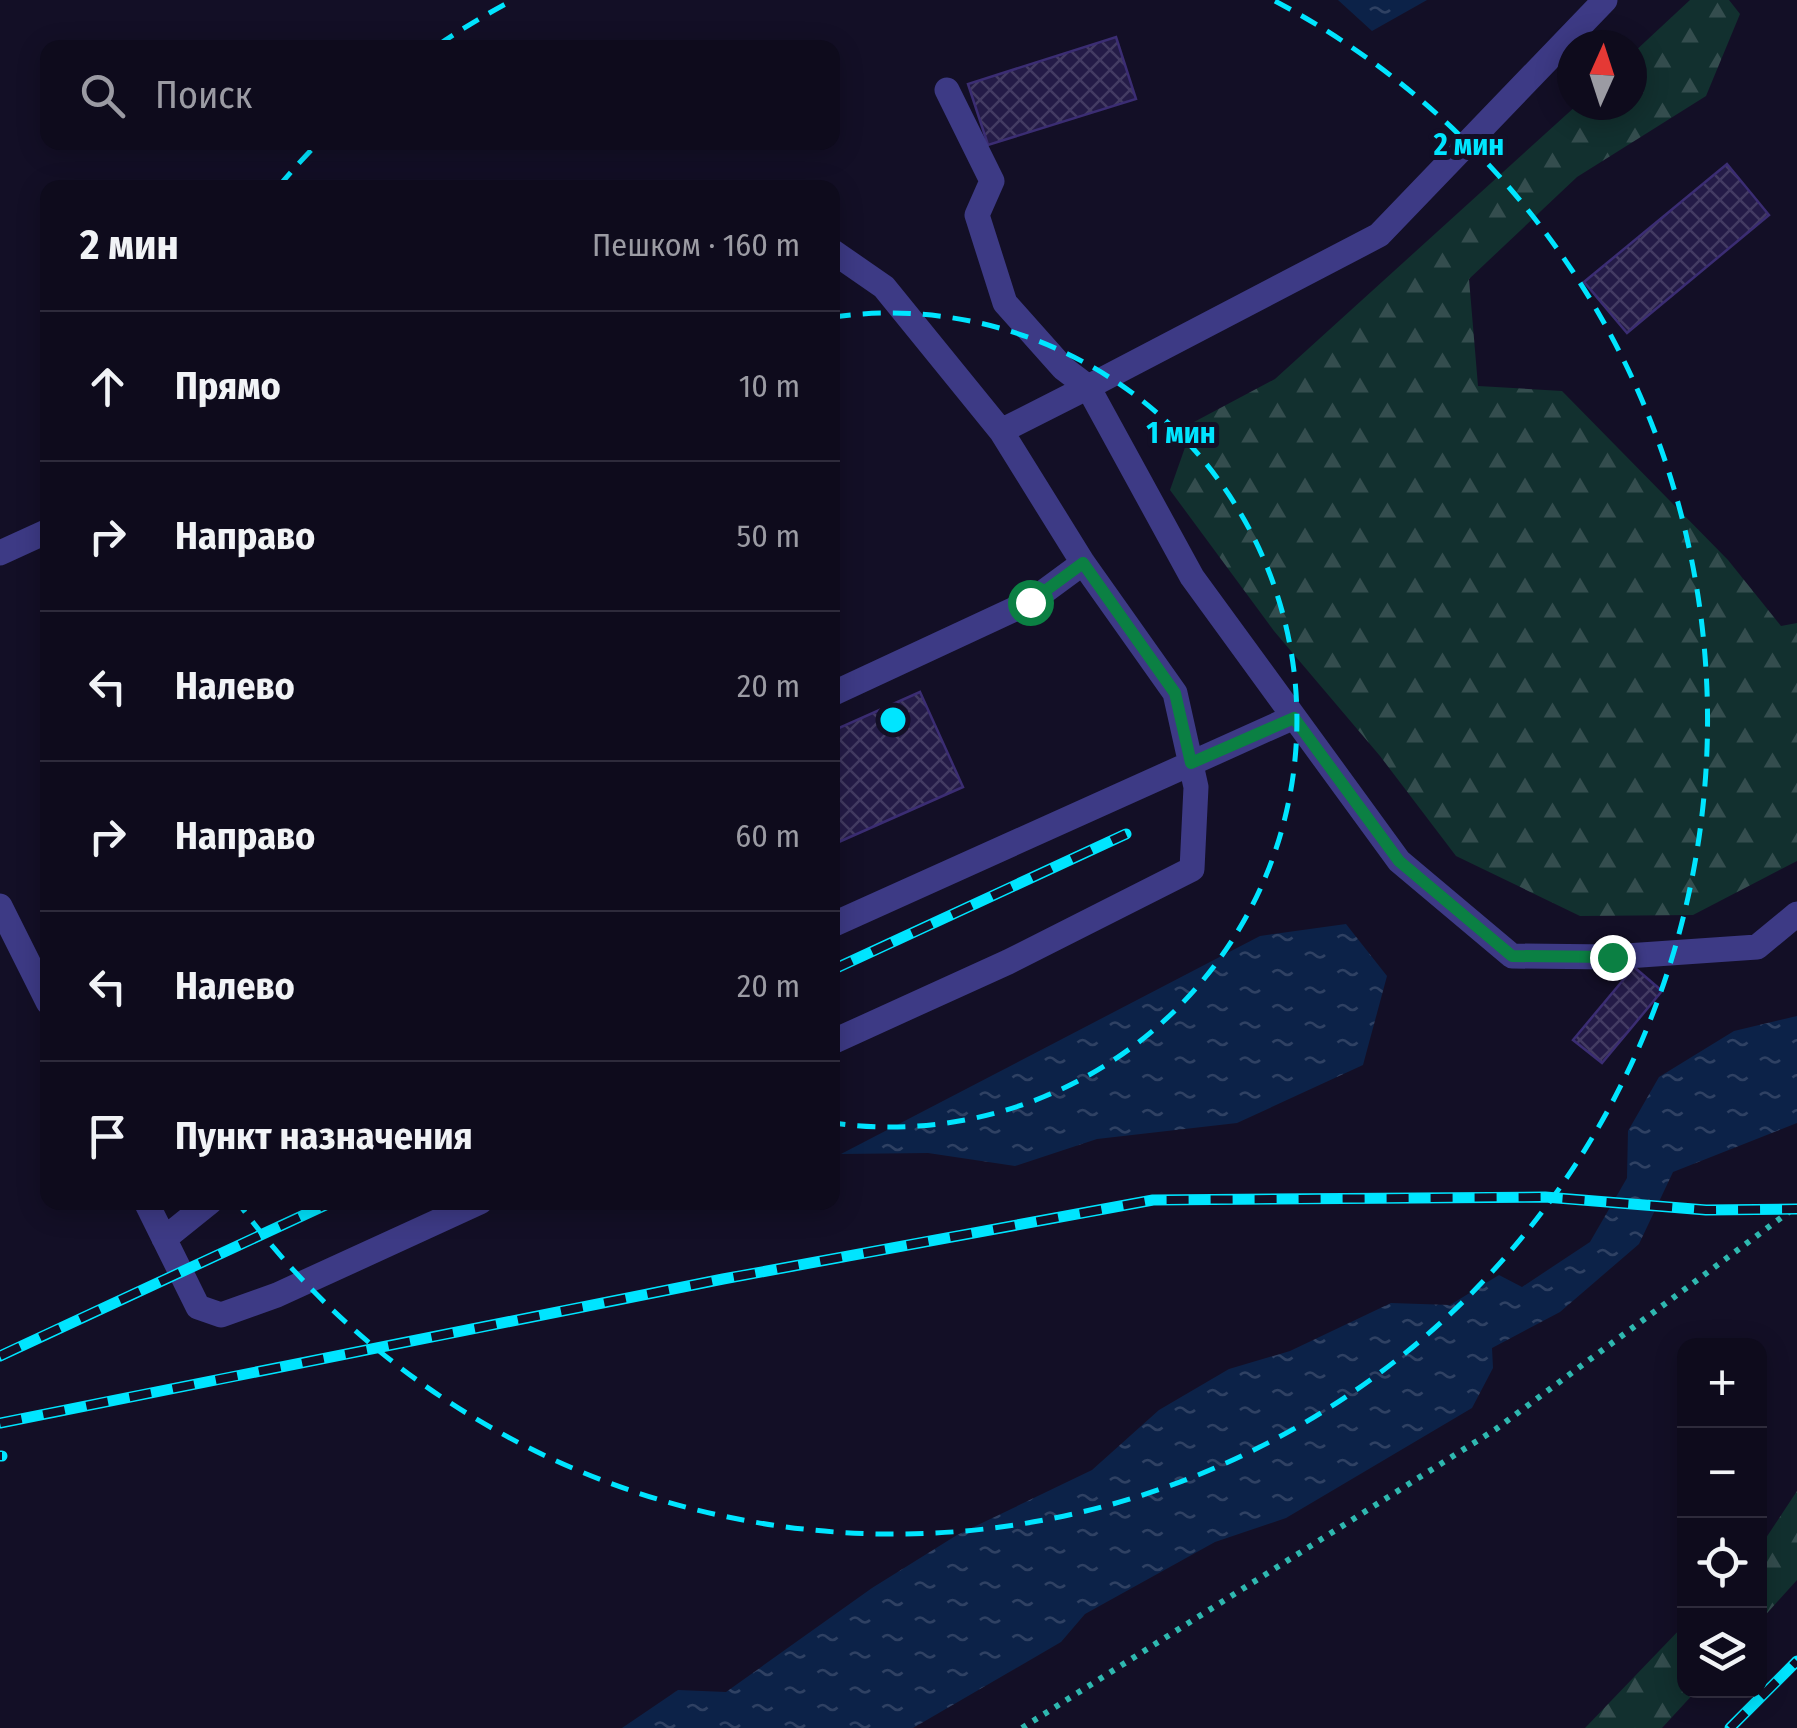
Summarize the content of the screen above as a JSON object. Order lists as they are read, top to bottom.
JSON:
{
  "north": "top",
  "page": {
    "search": "Поиск",
    "heading": ["2 мин", "Пешком · 160 m"],
    "list": [
      ["Прямо", "10 m"],
      ["Направо", "50 m"],
      ["Налево", "20 m"],
      ["Направо", "60 m"],
      ["Налево", "20 m"],
      "Пункт назначения"
    ],
    "map_buttons": ["+", "−"]
  },
  "rings": ["2 мин", "1 мин"]
}
